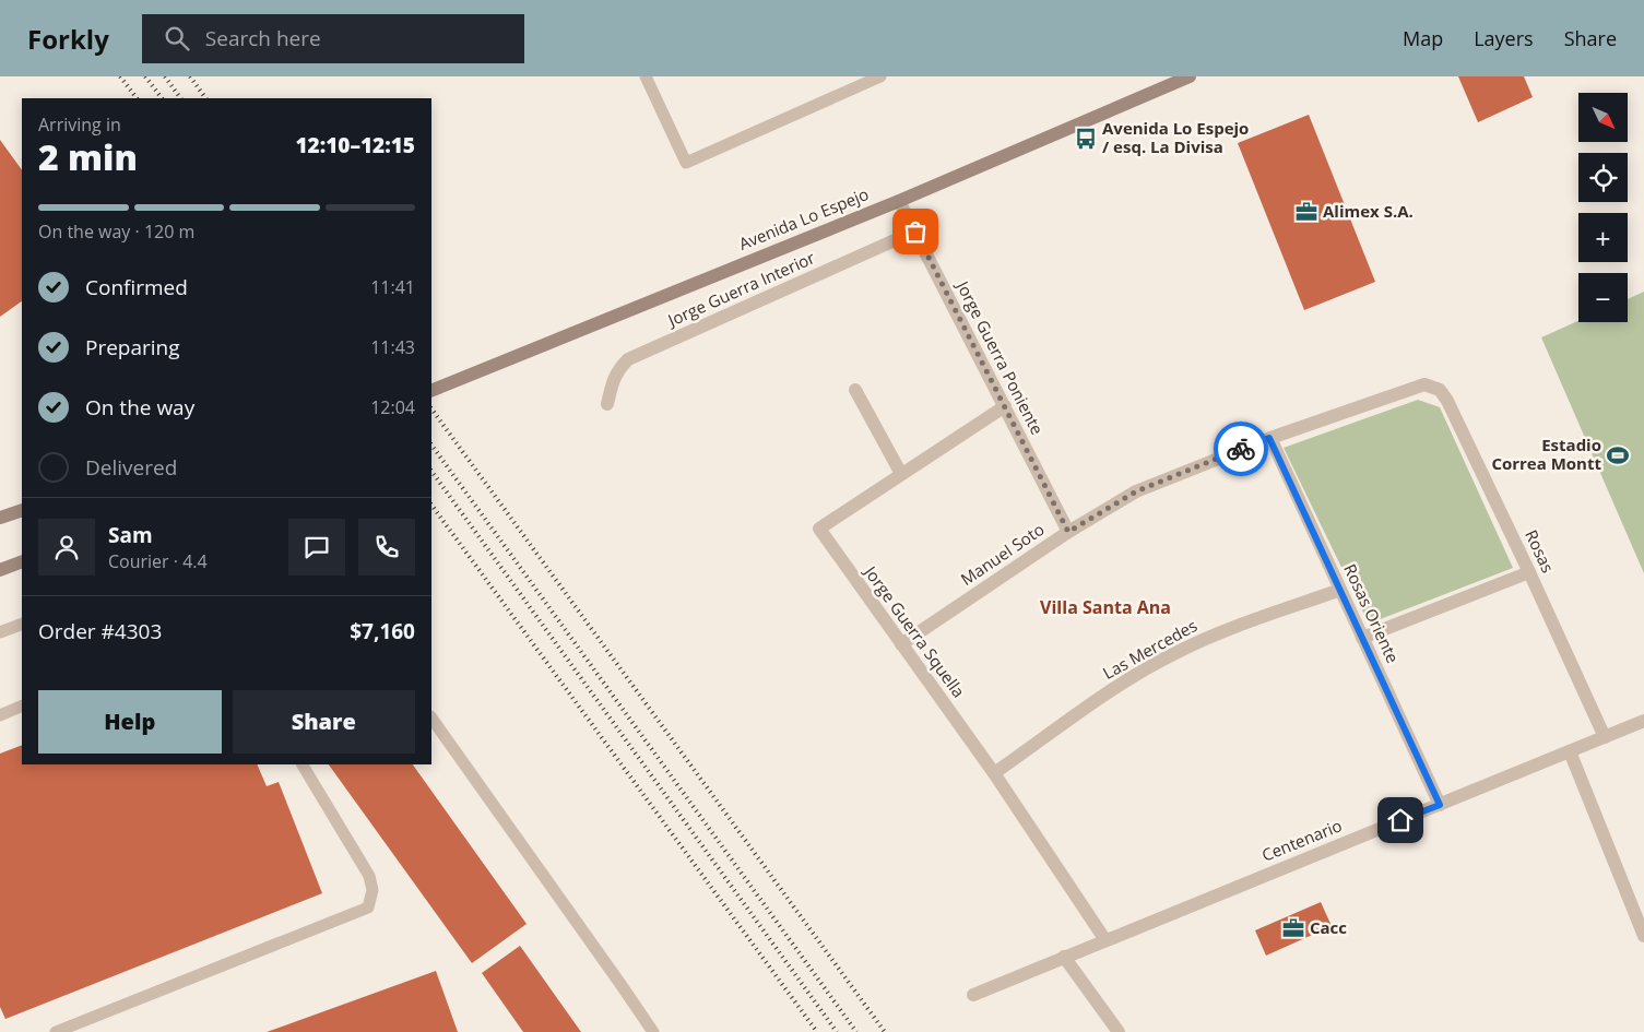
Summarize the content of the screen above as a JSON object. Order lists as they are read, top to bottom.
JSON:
{
  "streets": {
    "main road": ["Avenida Lo Espejo"],
    "street": [
      "Jorge Guerra Interior",
      "Jorge Guerra Poniente",
      "Rosas",
      "Manuel Soto",
      "Rosas Oriente",
      "Jorge Guerra Squella",
      "Las Mercedes",
      "Centenario"
    ]
  },
  "crossings": [
    ["Avenida Lo Espejo", "Jorge Guerra Poniente"],
    ["Jorge Guerra Interior", "Jorge Guerra Poniente"],
    ["Jorge Guerra Poniente", "Manuel Soto"],
    ["Jorge Guerra Poniente", "Jorge Guerra Squella"],
    ["Rosas", "Manuel Soto"],
    ["Rosas", "Centenario"],
    ["Manuel Soto", "Rosas Oriente"],
    ["Manuel Soto", "Jorge Guerra Squella"],
    ["Rosas Oriente", "Las Mercedes"],
    ["Rosas Oriente", "Centenario"],
    ["Jorge Guerra Squella", "Las Mercedes"],
    ["Jorge Guerra Squella", "Centenario"]
  ],
  "districts": ["Villa Santa Ana"],
  "places": {
    "bus stop": ["Avenida Lo Espejo / esq. La Divisa"],
    "office": ["Alimex S.A.", "Cacc"],
    "sports": ["Estadio Correa Montt"]
  },
  "north": "bottom right",
  "page": {
    "header": "Forkly",
    "search": "Search here",
    "nav": ["Map", "Layers", "Share"],
    "map_buttons": ["+", "−"],
    "heading": ["2 min", "Arriving in", "12:10–12:15"],
    "panel": [
      "Sam",
      "Courier · 4.4",
      "Order #4303",
      "$7,160"
    ],
    "bar": "On the way · 120 m",
    "list": [
      ["Confirmed", "11:41"],
      ["Preparing", "11:43"],
      ["On the way", "12:04"],
      "Delivered"
    ],
    "buttons": ["Help", "Share"]
  }
}
